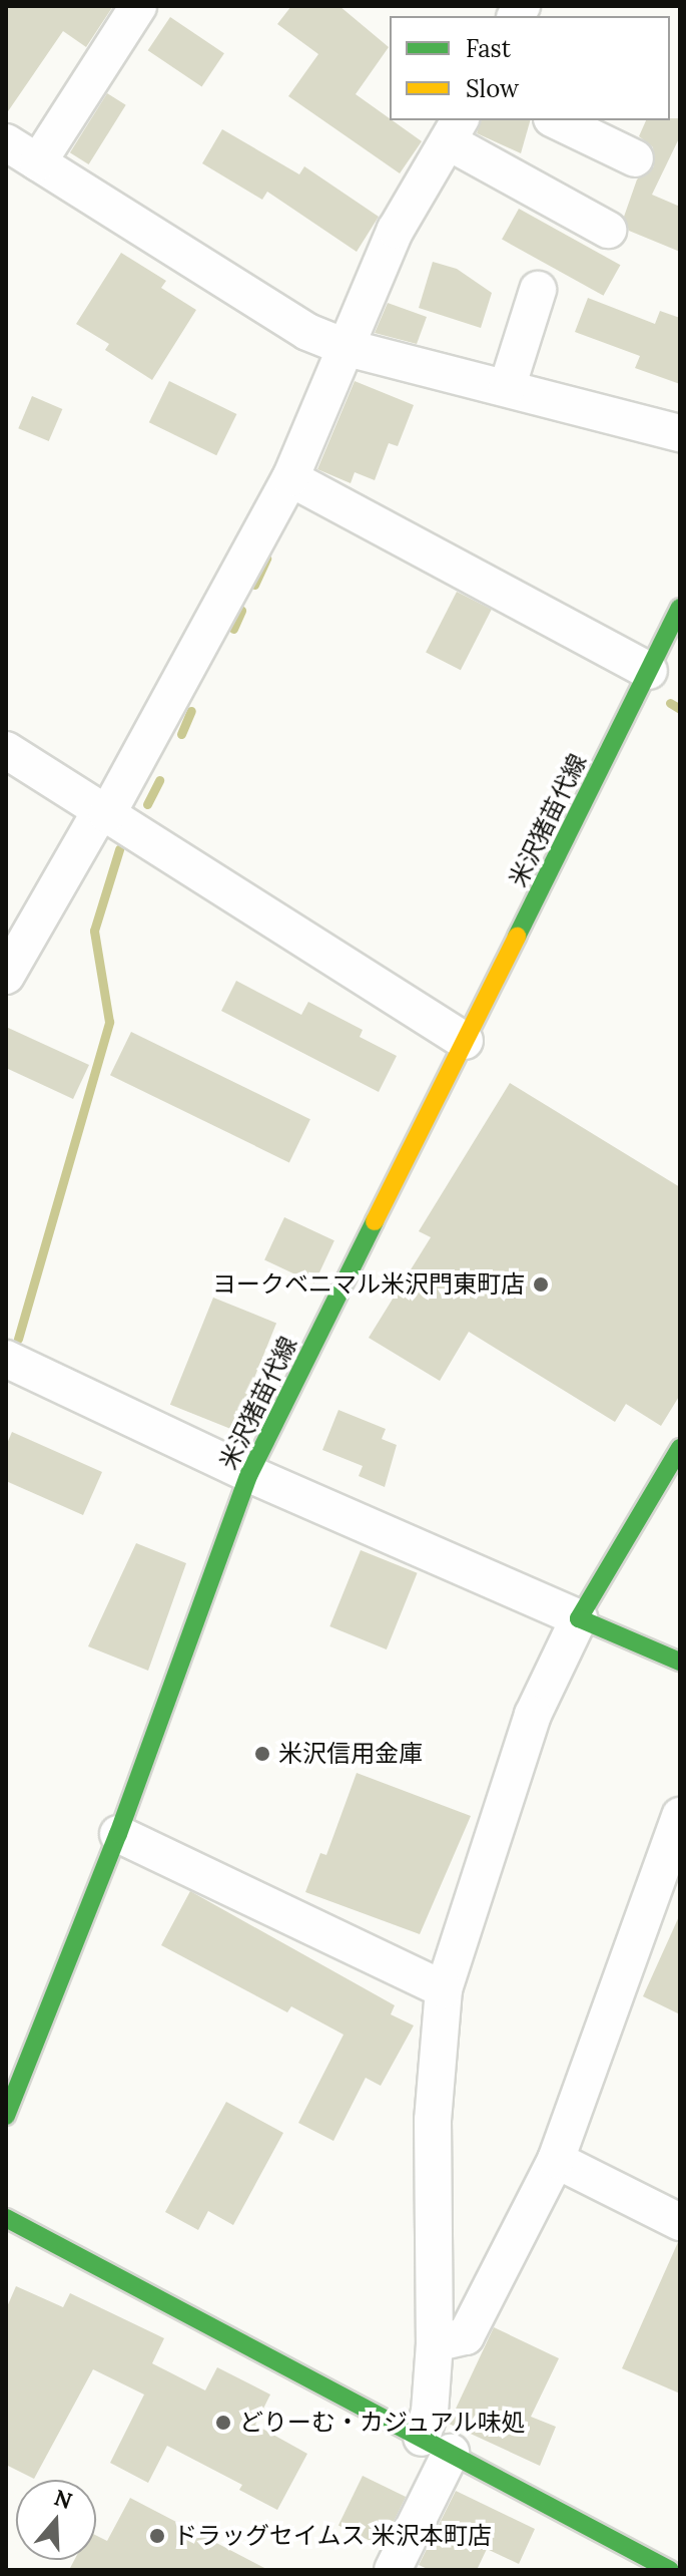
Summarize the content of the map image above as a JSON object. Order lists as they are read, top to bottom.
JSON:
{
  "streets": {
    "main road": ["米沢猪苗代線"]
  },
  "places": [
    "ヨークベニマル米沢門東町店",
    "米沢信用金庫",
    "どりーむ・カジュアル味処",
    "ドラッグセイムス 米沢本町店"
  ],
  "legend": ["Fast", "Slow"],
  "north": "top"
}
